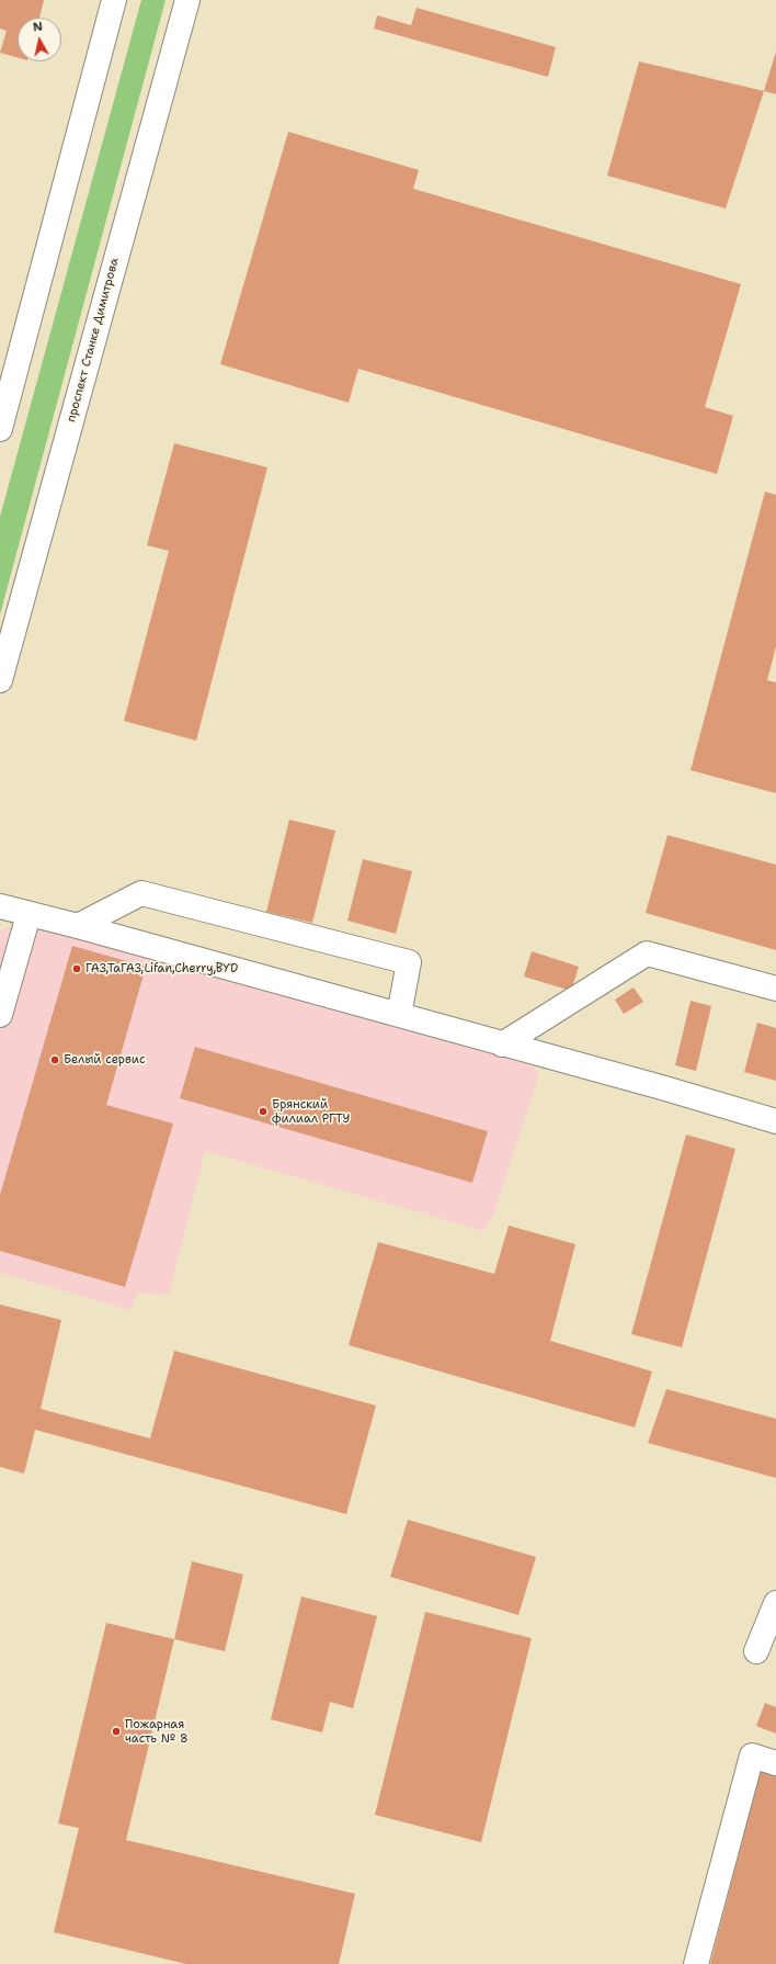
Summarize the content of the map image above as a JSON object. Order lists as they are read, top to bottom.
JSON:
{
  "streets": {
    "main road": ["проспект Станке Димитрова"]
  },
  "places": [
    "ГАЗ,ТаГАЗ,Lifan,Cherry,BYD",
    "Белый сервис",
    "Брянский филиал РГТУ",
    "Пожарная часть № 8"
  ],
  "north": "top"
}
